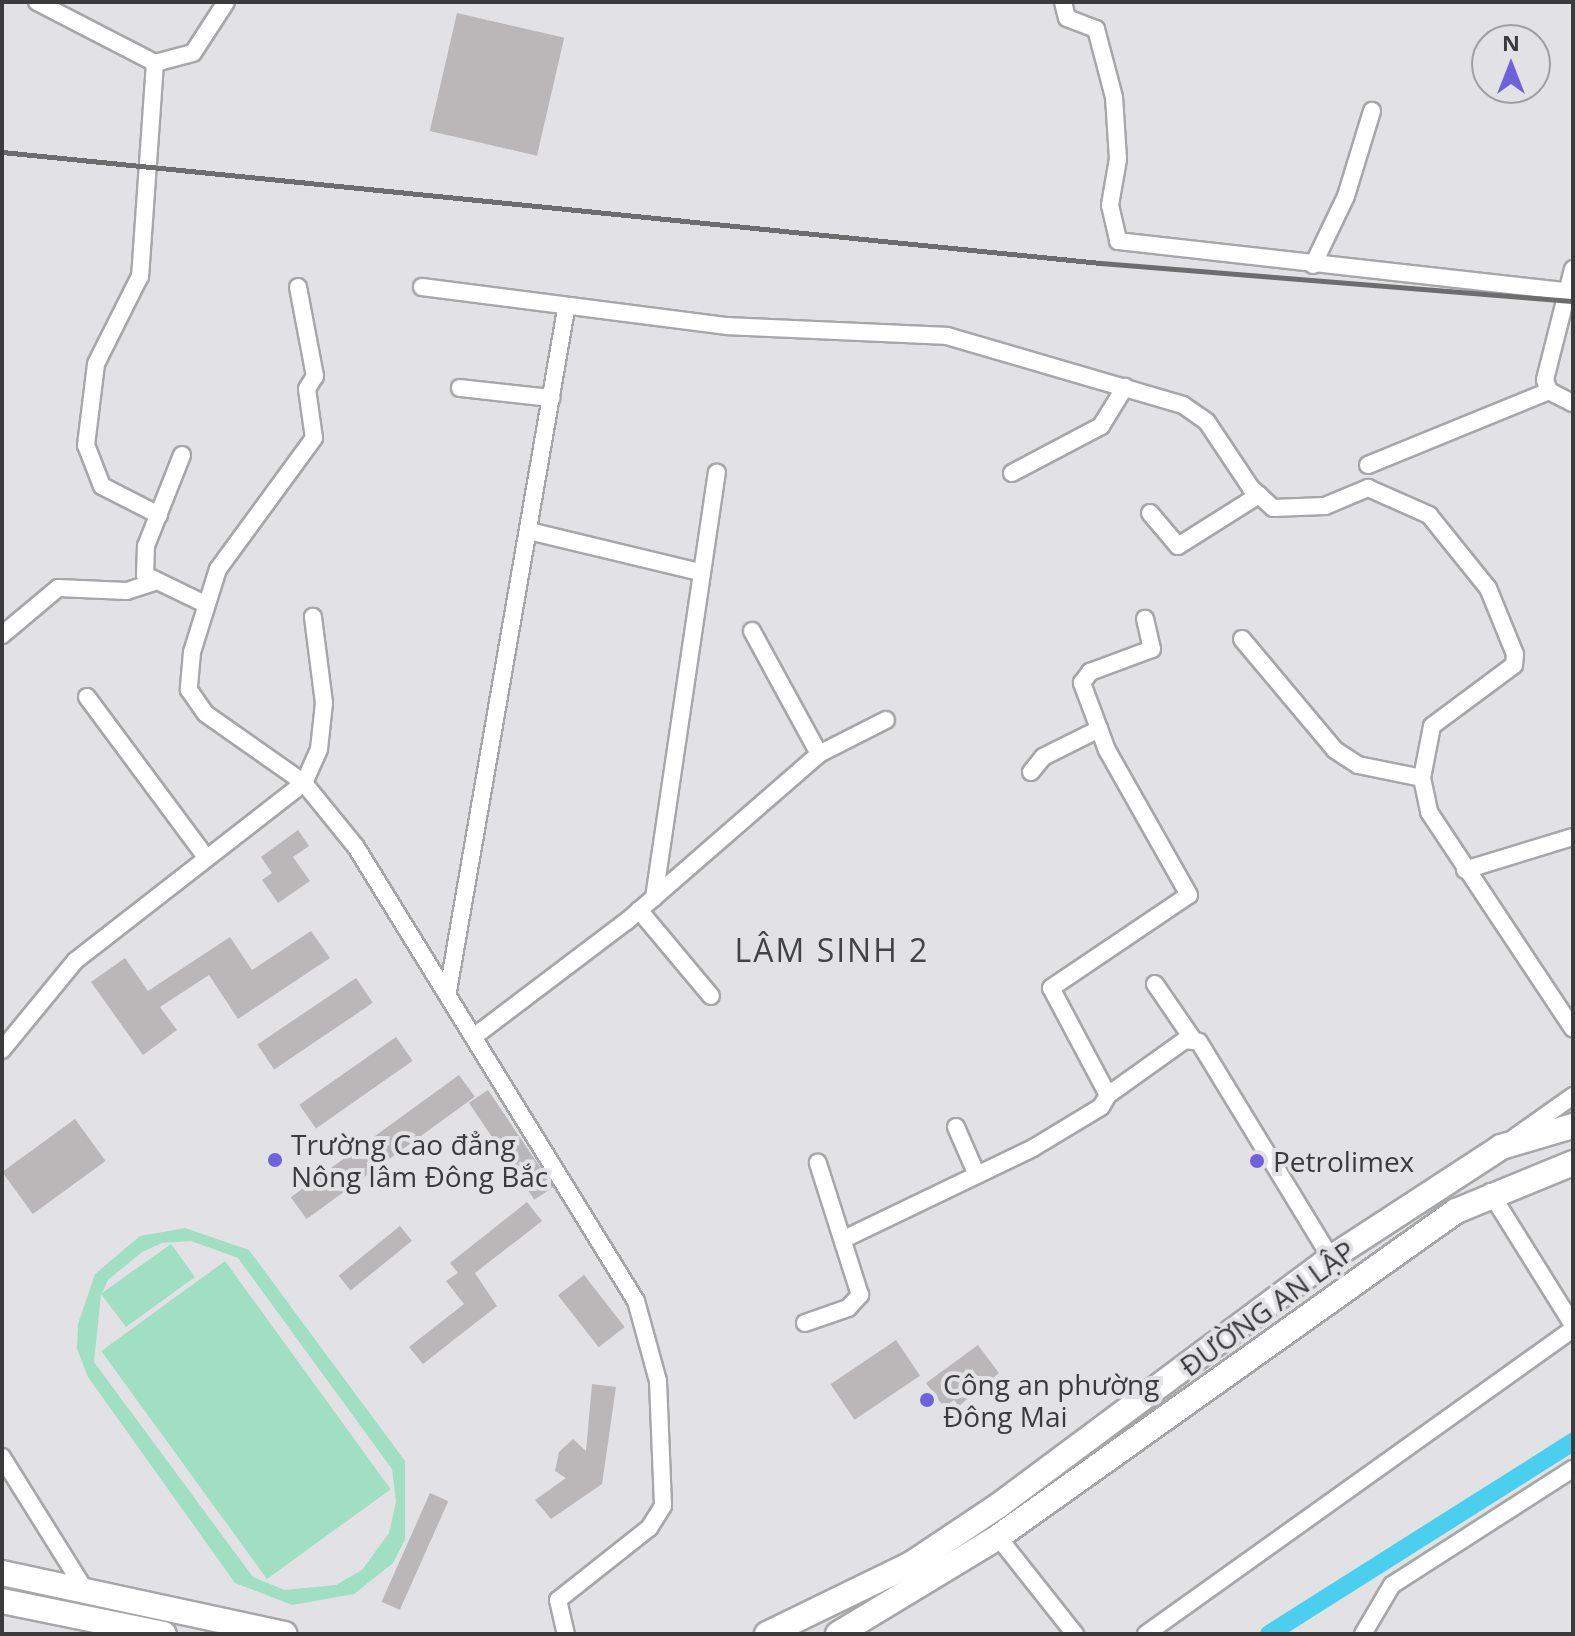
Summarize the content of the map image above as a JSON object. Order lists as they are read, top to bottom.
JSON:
{
  "streets": {
    "highway": ["ĐƯỜNG AN LẬP"]
  },
  "districts": ["LÂM SINH 2"],
  "places": ["Trường Cao đẳng Nông lâm Đông Bắc", "Petrolimex", "Công an phường Đông Mai"],
  "north": "top"
}
